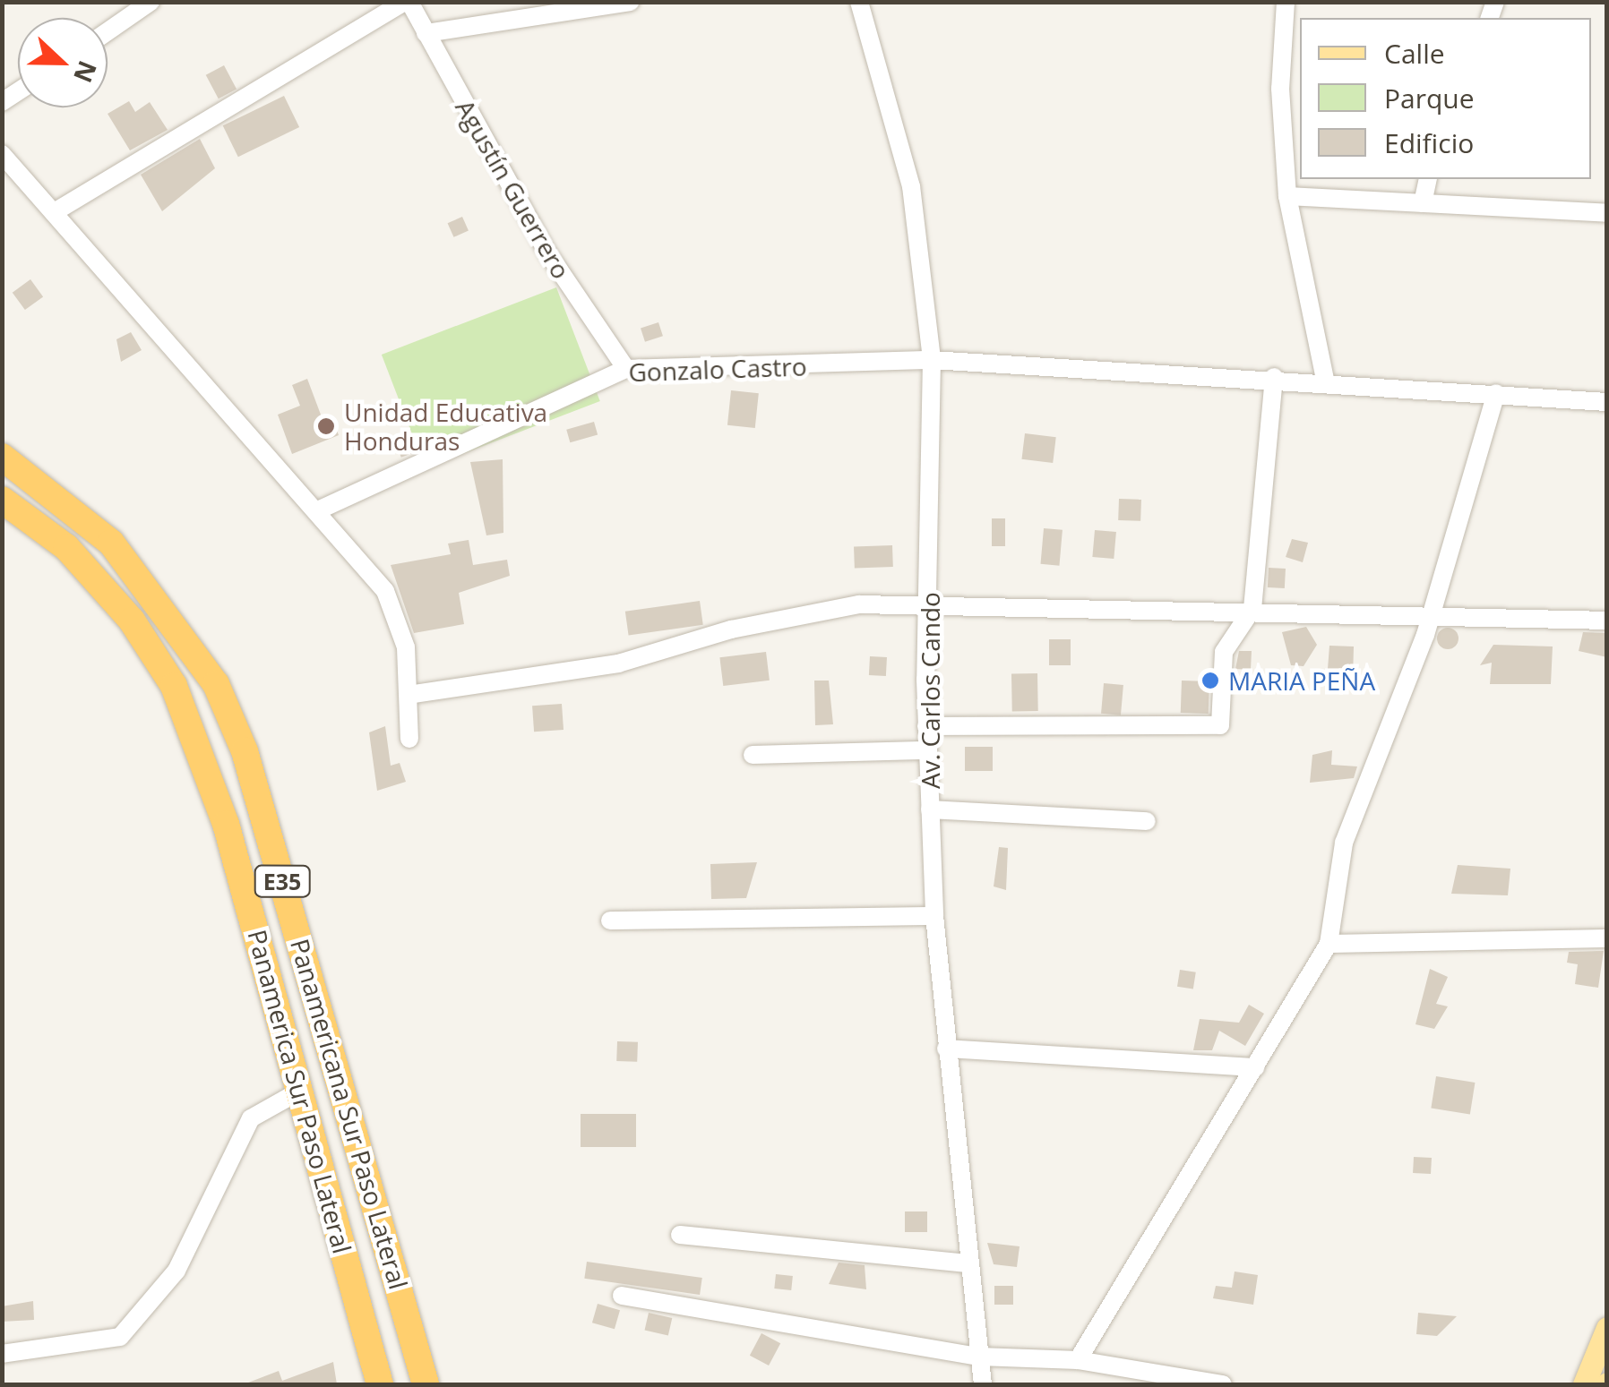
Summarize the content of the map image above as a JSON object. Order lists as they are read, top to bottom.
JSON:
{
  "streets": {
    "highway": ["E35", "Panamerica Sur Paso Lateral", "Panamericana Sur Paso Lateral"],
    "street": ["Agustín Guerrero", "Gonzalo Castro", "Av. Carlos Cando"]
  },
  "crossings": [
    ["Agustín Guerrero", "Gonzalo Castro"],
    ["Gonzalo Castro", "Av. Carlos Cando"]
  ],
  "places": ["Unidad Educativa Honduras", "MARIA PEÑA"],
  "legend": ["Calle", "Parque", "Edificio"],
  "north": "right"
}
